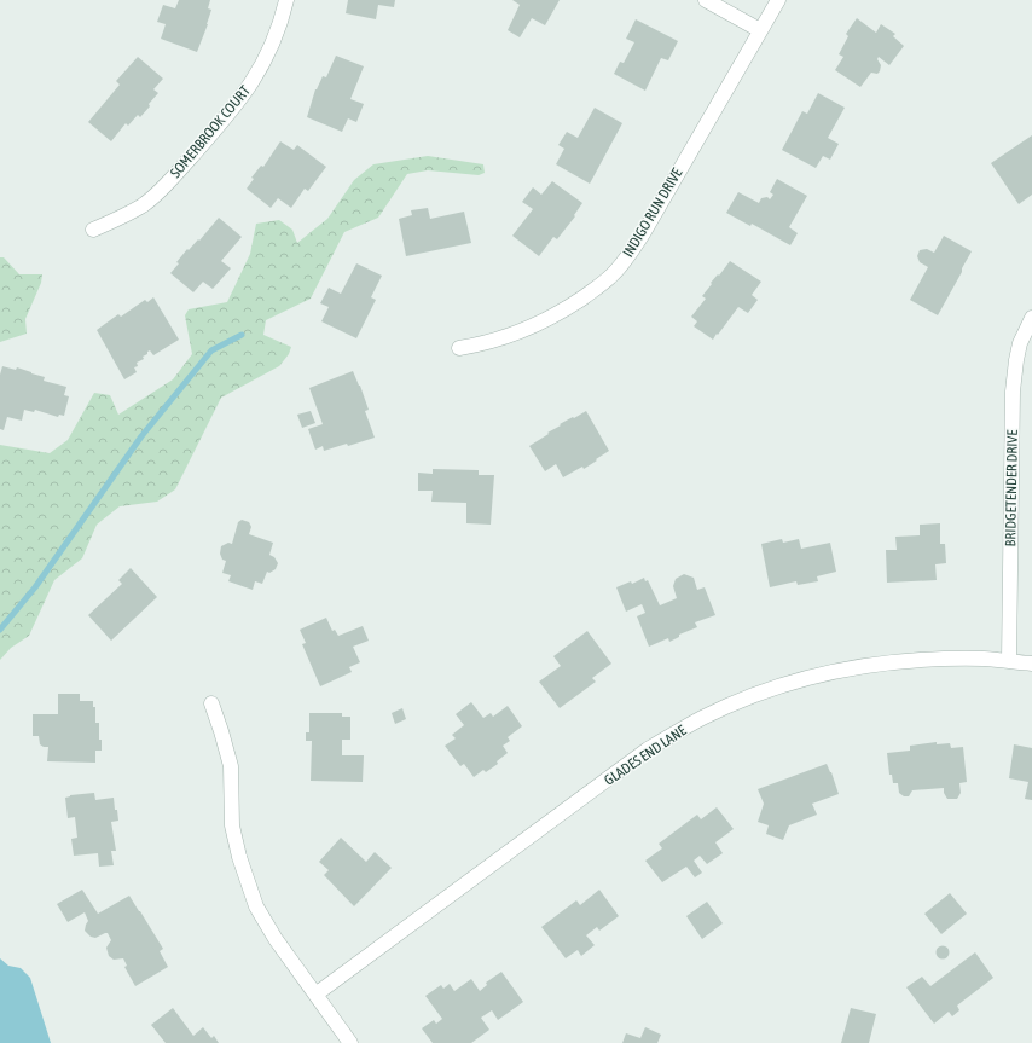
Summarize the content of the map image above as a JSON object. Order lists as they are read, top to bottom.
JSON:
{
  "streets": {
    "street": [
      "SOMERBROOK COURT",
      "INDIGO RUN DRIVE",
      "BRIDGETENDER DRIVE",
      "GLADES END LANE"
    ]
  },
  "crossings": [
    ["BRIDGETENDER DRIVE", "GLADES END LANE"]
  ]
}
